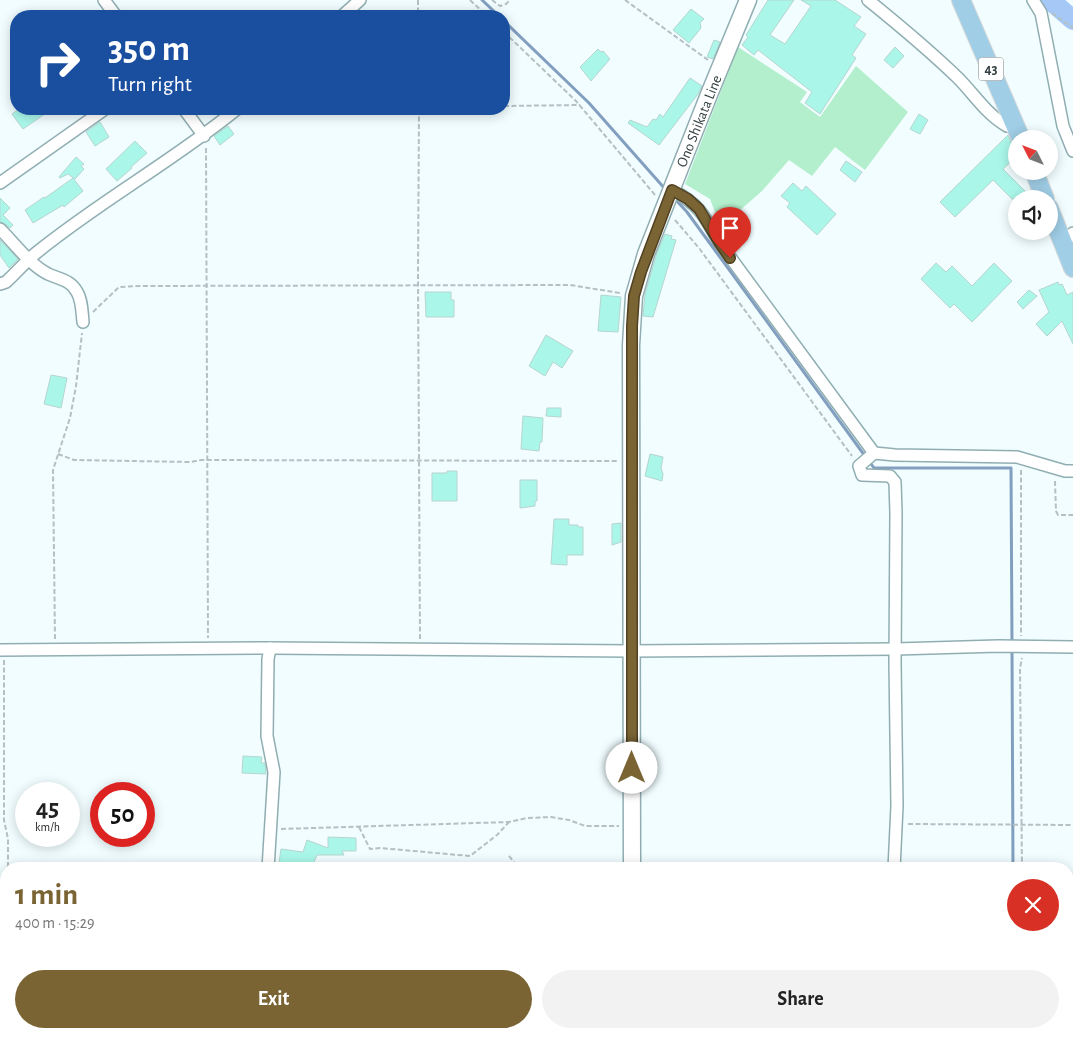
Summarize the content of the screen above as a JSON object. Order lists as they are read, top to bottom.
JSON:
{
  "streets": {
    "main road": ["43", "Ono Shikata Line"]
  },
  "north": "top left",
  "page": {
    "turn": ["350 m", "Turn right"],
    "speed": "45 km/h",
    "limit": "50",
    "heading": ["1 min", "400 m · 15:29"],
    "buttons": ["Exit", "Share"]
  }
}
